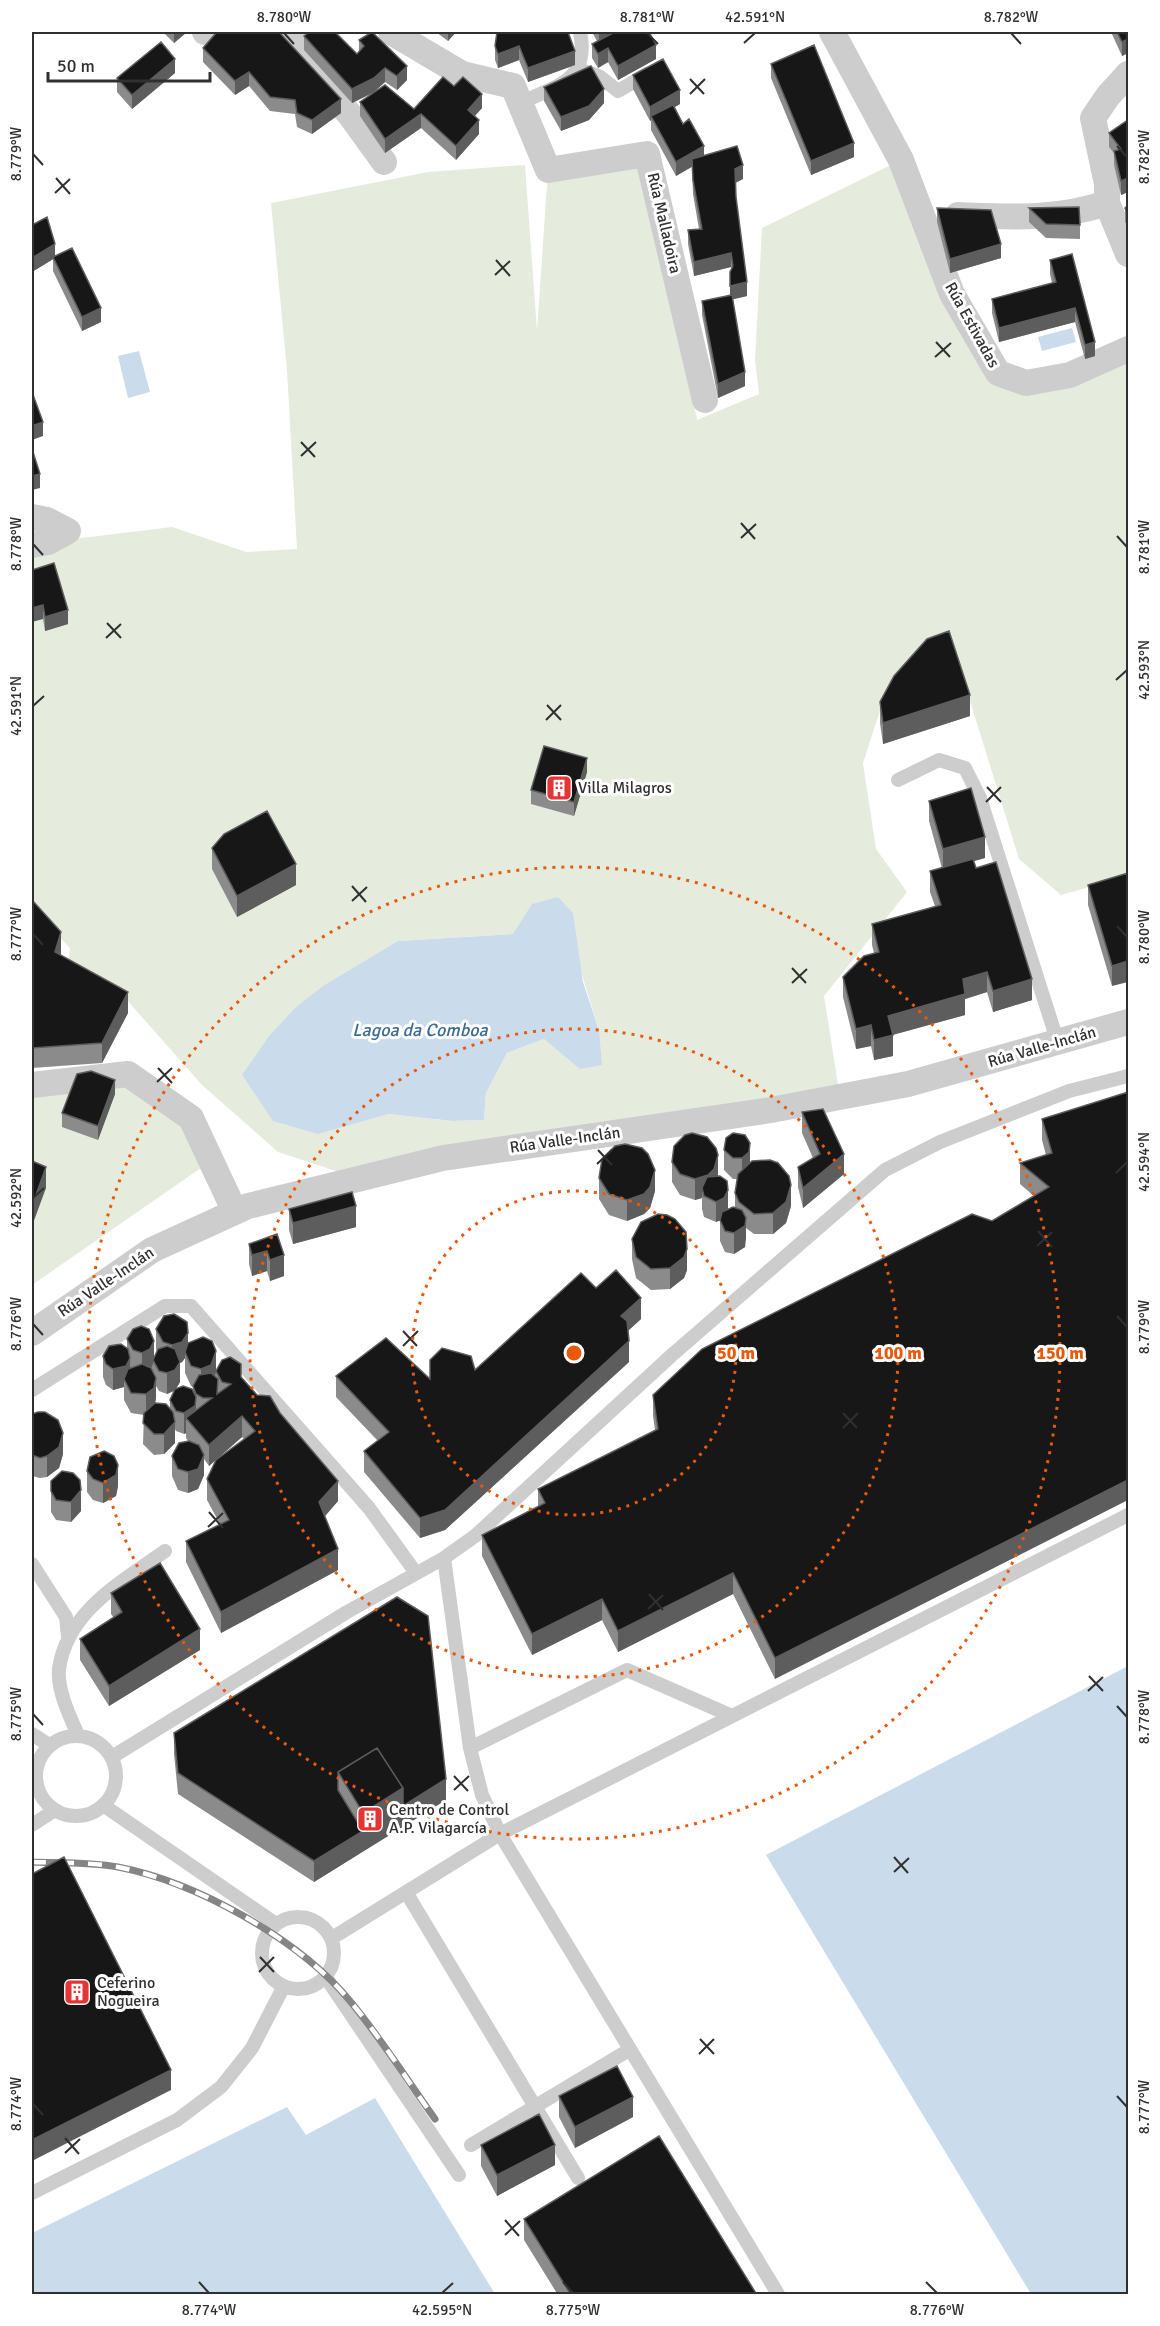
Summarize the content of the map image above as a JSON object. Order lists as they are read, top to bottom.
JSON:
{
  "streets": {
    "street": ["Rúa Malladoira", "Rúa Estivadas", "Rúa Valle-Inclán"]
  },
  "water": ["Lagoa da Comboa"],
  "places": {
    "building": ["Villa Milagros", "Centro de Control A.P. Vilagarcía", "Ceferino Nogueira"]
  },
  "scale_bar": "50 m",
  "coordinates": [
    "8.780°W",
    "8.781°W",
    "42.591°N",
    "8.782°W",
    "8.779°W",
    "8.778°W",
    "42.593°N",
    "8.777°W",
    "42.594°N",
    "42.592°N",
    "8.776°W",
    "8.775°W",
    "8.774°W",
    "42.595°N"
  ],
  "rings": ["50 m", "100 m", "150 m"]
}
